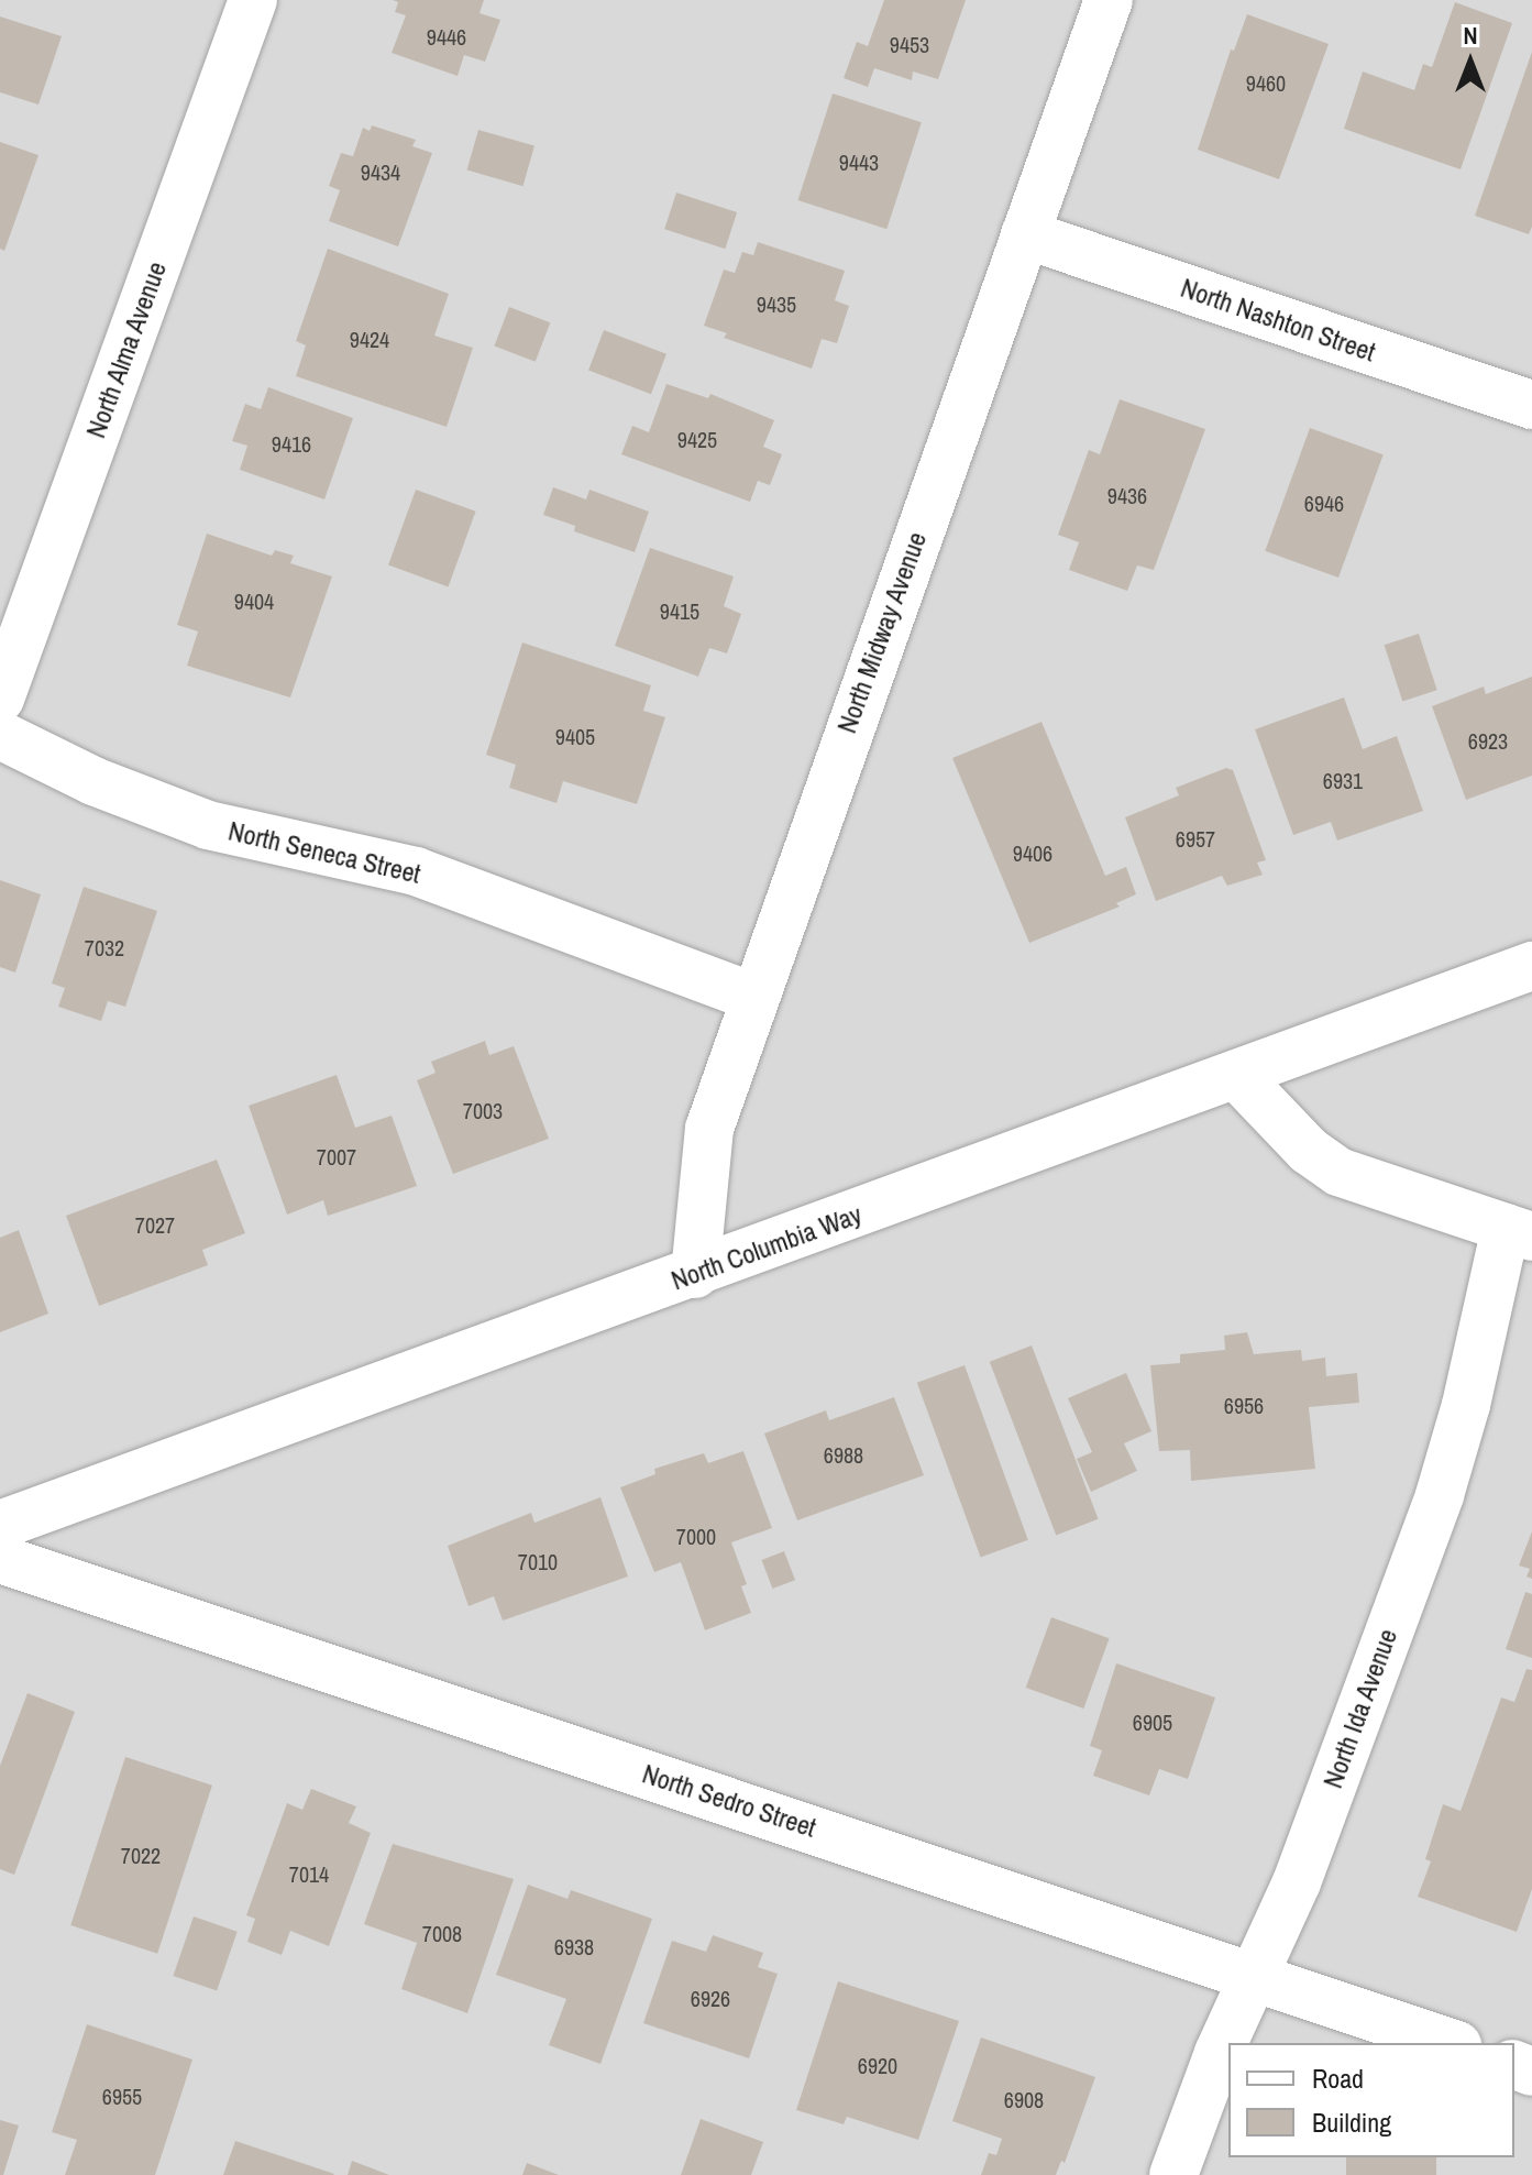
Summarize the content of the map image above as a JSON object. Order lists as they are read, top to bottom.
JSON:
{
  "streets": {
    "street": [
      "North Nashton Street",
      "North Alma Avenue",
      "North Midway Avenue",
      "North Seneca Street",
      "North Columbia Way",
      "North Ida Avenue",
      "North Sedro Street"
    ]
  },
  "crossings": [
    ["North Nashton Street", "North Midway Avenue"],
    ["North Midway Avenue", "North Seneca Street"],
    ["North Midway Avenue", "North Columbia Way"],
    ["North Ida Avenue", "North Sedro Street"]
  ],
  "house_numbers": [
    "9446",
    "9453",
    "9460",
    "9443",
    "9434",
    "9435",
    "9424",
    "9425",
    "9416",
    "9436",
    "6946",
    "9404",
    "9415",
    "9405",
    "6923",
    "6931",
    "6957",
    "9406",
    "7032",
    "7003",
    "7007",
    "7027",
    "6956",
    "6988",
    "7000",
    "7010",
    "6905",
    "7022",
    "7014",
    "7008",
    "6938",
    "6926",
    "6920",
    "6955",
    "6908"
  ],
  "legend": ["Road", "Building"],
  "north": "top"
}
